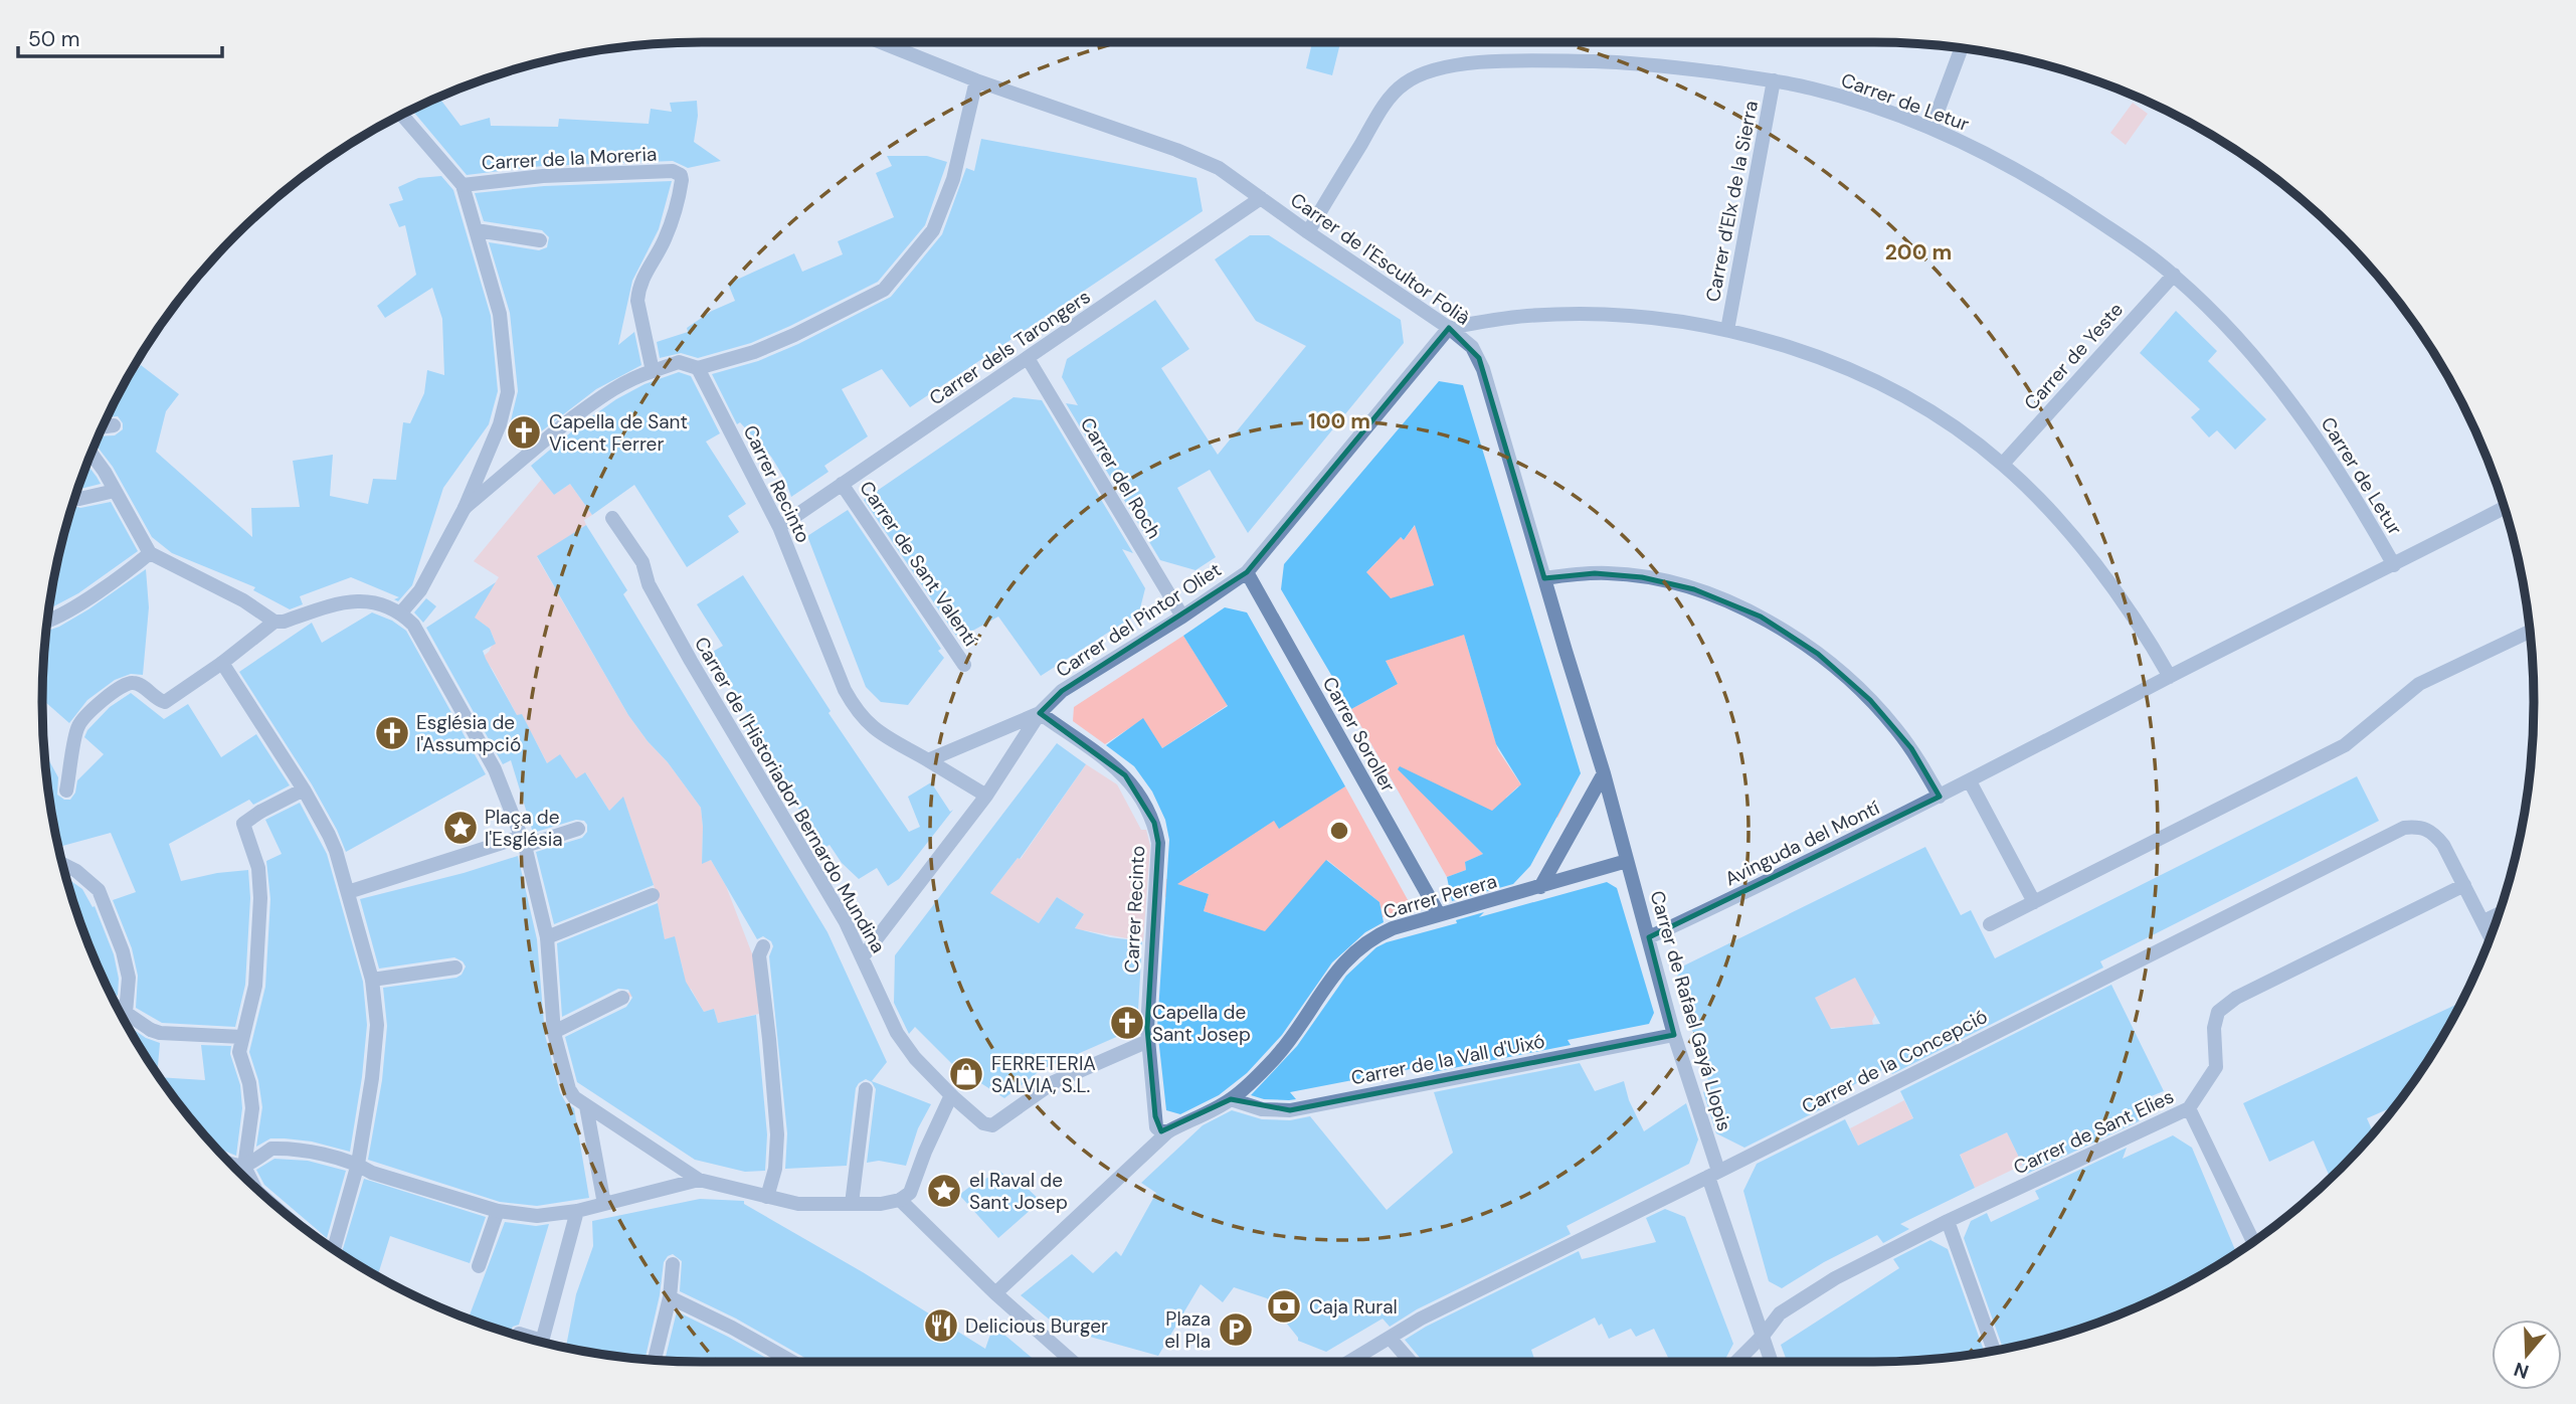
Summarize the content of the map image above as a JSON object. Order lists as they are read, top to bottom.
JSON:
{
  "streets": {
    "street": [
      "Carrer de Letur",
      "Carrer de la Moreria",
      "Carrer d'Elx de la Sierra",
      "Carrer de l'Escultor Folià",
      "Carrer dels Tarongers",
      "Carrer de Yeste",
      "Carrer del Roch",
      "Carrer Recinto",
      "Carrer de Sant Valentí",
      "Carrer del Pintor Oliet",
      "Carrer Soroller",
      "Carrer de l'Historiador Bernardo Mundina",
      "Avinguda del Montí",
      "Carrer Perera",
      "Carrer de Rafael Gayá Llopis",
      "Carrer de la Vall d'Uixó",
      "Carrer de la Concepció",
      "Carrer de Sant Elies"
    ]
  },
  "crossings": [
    ["Carrer de Letur", "Carrer d'Elx de la Sierra"],
    ["Carrer de Letur", "Carrer de l'Escultor Folià"],
    ["Carrer de Letur", "Carrer de Yeste"],
    ["Carrer de Letur", "Avinguda del Montí"],
    ["Carrer de l'Escultor Folià", "Carrer dels Tarongers"],
    ["Carrer de l'Escultor Folià", "Carrer del Pintor Oliet"],
    ["Carrer de l'Escultor Folià", "Carrer Perera"],
    ["Carrer de l'Escultor Folià", "Carrer de Rafael Gayá Llopis"],
    ["Carrer dels Tarongers", "Carrer del Roch"],
    ["Carrer dels Tarongers", "Carrer Recinto"],
    ["Carrer dels Tarongers", "Carrer de Sant Valentí"],
    ["Carrer del Roch", "Carrer del Pintor Oliet"],
    ["Carrer Recinto", "Carrer del Pintor Oliet"],
    ["Carrer del Pintor Oliet", "Carrer Soroller"],
    ["Carrer del Pintor Oliet", "Carrer de l'Historiador Bernardo Mundina"],
    ["Carrer Soroller", "Carrer Perera"],
    ["Avinguda del Montí", "Carrer de Rafael Gayá Llopis"],
    ["Carrer Perera", "Carrer de Rafael Gayá Llopis"],
    ["Carrer Perera", "Carrer de la Vall d'Uixó"],
    ["Carrer de Rafael Gayá Llopis", "Carrer de la Vall d'Uixó"],
    ["Carrer de Rafael Gayá Llopis", "Carrer de la Concepció"],
    ["Carrer de Rafael Gayá Llopis", "Carrer de Sant Elies"],
    ["Carrer de la Concepció", "Carrer de Sant Elies"]
  ],
  "places": {
    "church": ["Capella de Sant Vicent Ferrer", "Església de l'Assumpció", "Capella de Sant Josep"],
    "place": ["Plaça de l'Església", "el Raval de Sant Josep"],
    "shop": ["FERRETERIA SALVIA, S.L."],
    "bank": ["Caja Rural"],
    "restaurant": ["Delicious Burger"],
    "parking": ["Plaza el Pla"]
  },
  "scale_bar": "50 m",
  "north": "bottom",
  "rings": ["200 m", "100 m"]
}
